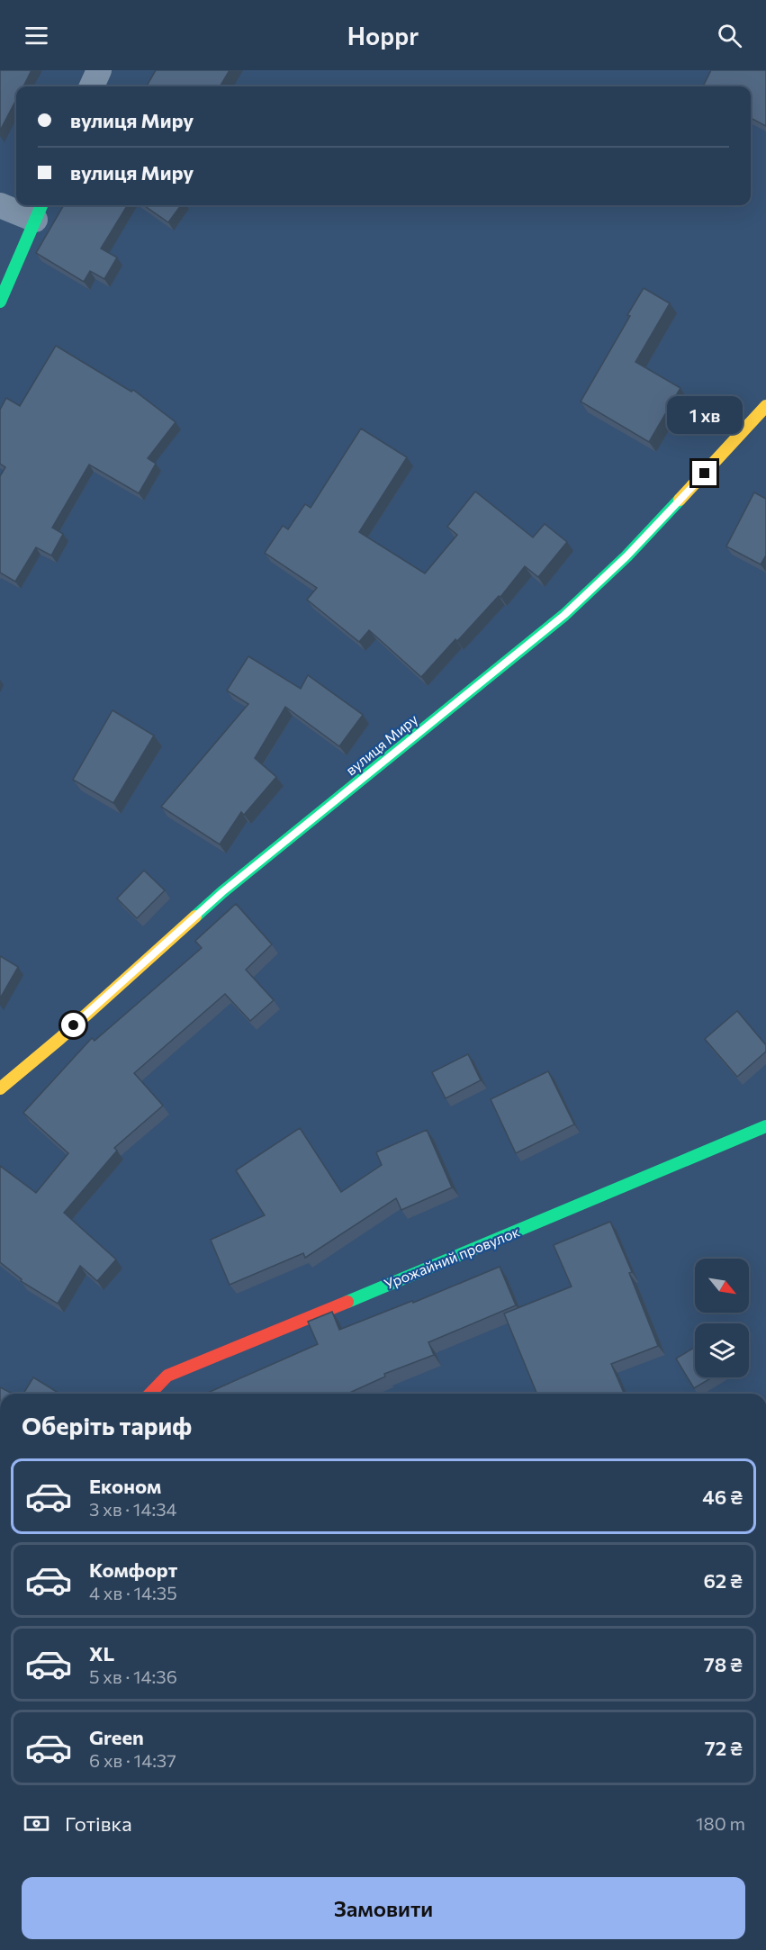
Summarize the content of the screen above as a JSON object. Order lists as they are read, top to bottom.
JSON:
{
  "streets": {
    "street": ["вулиця Миру", "Урожайний провулок"]
  },
  "north": "bottom right",
  "page": {
    "header": "Hoppr",
    "banner": ["вулиця Миру", "вулиця Миру"],
    "bubble": "1 хв",
    "heading": "Оберіть тариф",
    "list": [
      {
        "name": "Економ",
        "note": "3 хв · 14:34",
        "value": "46 ₴"
      },
      {
        "name": "Комфорт",
        "note": "4 хв · 14:35",
        "value": "62 ₴"
      },
      {
        "name": "XL",
        "note": "5 хв · 14:36",
        "value": "78 ₴"
      },
      {
        "name": "Green",
        "note": "6 хв · 14:37",
        "value": "72 ₴"
      }
    ],
    "pay": ["Готівка", "180 m"],
    "buttons": "Замовити"
  }
}
